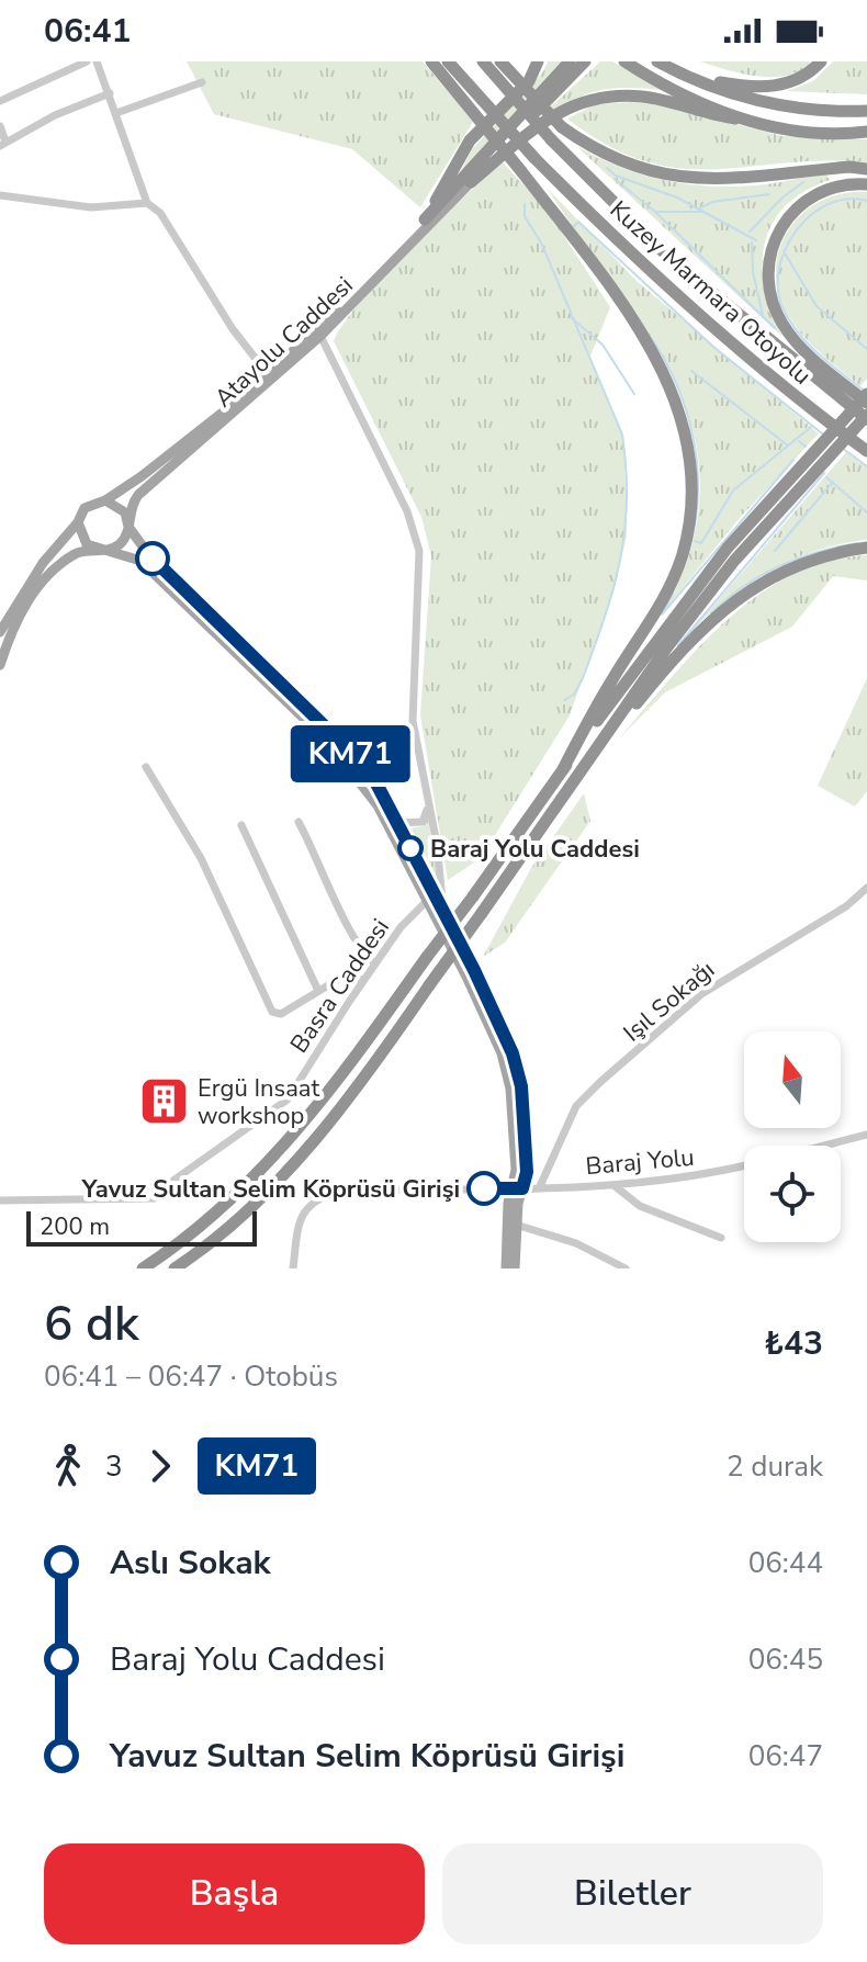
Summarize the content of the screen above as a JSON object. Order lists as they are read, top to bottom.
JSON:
{
  "streets": {
    "highway": ["Kuzey Marmara Otoyolu"],
    "main road": ["Atayolu Caddesi"],
    "street": ["Basra Caddesi", "Işıl Sokağı", "Baraj Yolu"]
  },
  "crossings": [
    ["Işıl Sokağı", "Baraj Yolu"]
  ],
  "places": {
    "other": ["Baraj Yolu Caddesi", "Yavuz Sultan Selim Köprüsü Girişi"],
    "building": ["Ergü Insaat workshop"]
  },
  "lines": ["bus line KM71"],
  "scale_bar": "200 m",
  "north": "top",
  "page": {
    "status": "06:41",
    "on_map": "KM71",
    "scale": "200 m",
    "heading": ["6 dk", "06:41 – 06:47 · Otobüs", "₺43"],
    "legs": ["3", "KM71", "2 durak"],
    "list": [
      {
        "name": "Aslı Sokak",
        "value": "06:44"
      },
      {
        "name": "Baraj Yolu Caddesi",
        "value": "06:45"
      },
      {
        "name": "Yavuz Sultan Selim Köprüsü Girişi",
        "value": "06:47"
      }
    ],
    "buttons": ["Başla", "Biletler"]
  }
}
